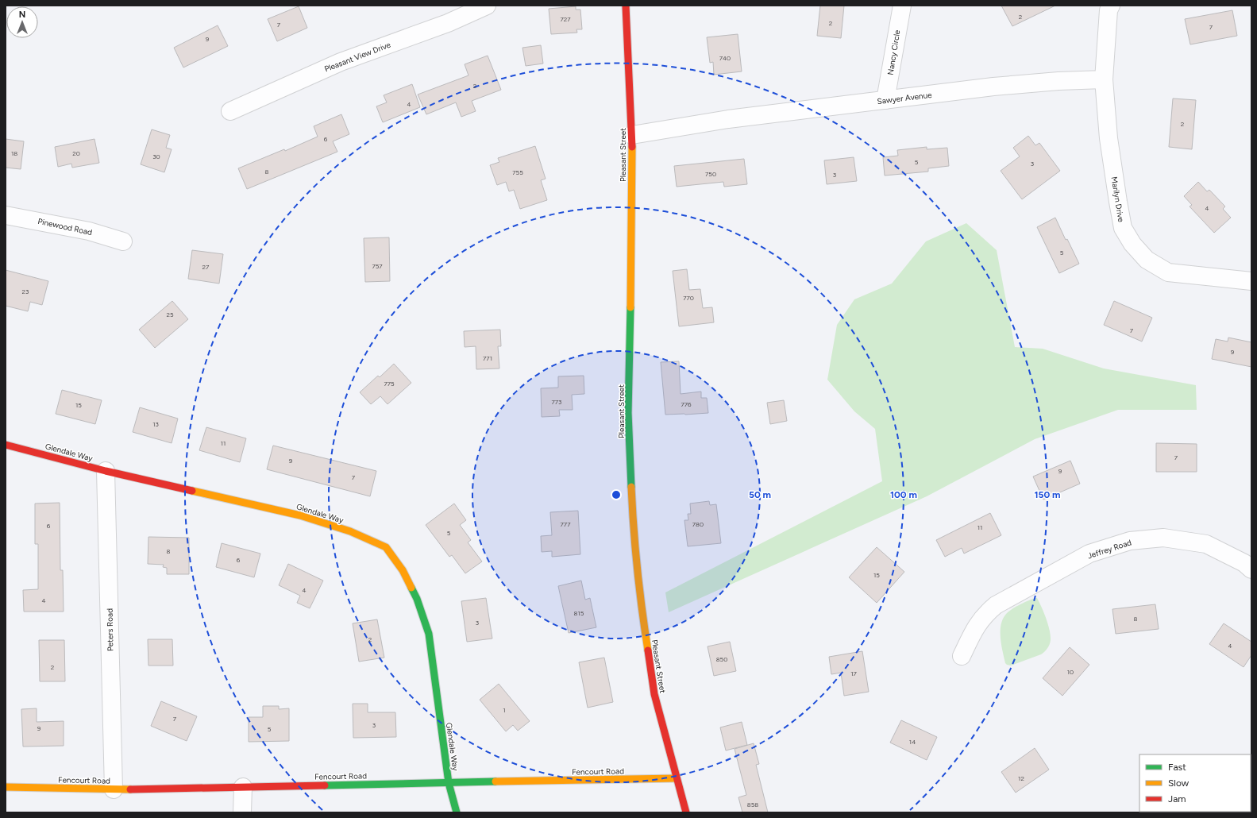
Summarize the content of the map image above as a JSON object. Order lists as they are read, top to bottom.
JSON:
{
  "streets": {
    "street": [
      "Nancy Circle",
      "Pleasant View Drive",
      "Sawyer Avenue",
      "Pleasant Street",
      "Marilyn Drive",
      "Pinewood Road",
      "Glendale Way",
      "Jeffrey Road",
      "Peters Road",
      "Fencourt Road"
    ]
  },
  "crossings": [
    ["Nancy Circle", "Sawyer Avenue"],
    ["Sawyer Avenue", "Pleasant Street"],
    ["Sawyer Avenue", "Marilyn Drive"],
    ["Pleasant Street", "Fencourt Road"],
    ["Glendale Way", "Peters Road"],
    ["Glendale Way", "Fencourt Road"],
    ["Peters Road", "Fencourt Road"]
  ],
  "house_numbers": [
    "2",
    "727",
    "2",
    "7",
    "7",
    "9",
    "740",
    "2",
    "4",
    "2",
    "6",
    "18",
    "20",
    "30",
    "5",
    "3",
    "8",
    "755",
    "750",
    "3",
    "4",
    "5",
    "757",
    "27",
    "23",
    "770",
    "25",
    "7",
    "9",
    "771",
    "775",
    "773",
    "776",
    "15",
    "13",
    "11",
    "7",
    "9",
    "9",
    "7",
    "777",
    "780",
    "6",
    "11",
    "5",
    "8",
    "6",
    "15",
    "4",
    "4",
    "815",
    "8",
    "3",
    "2",
    "4",
    "850",
    "2",
    "10",
    "17",
    "1",
    "7",
    "3",
    "9",
    "5",
    "14",
    "12",
    "858"
  ],
  "legend": ["Fast", "Slow", "Jam"],
  "north": "top",
  "rings": ["50 m", "100 m", "150 m"]
}
